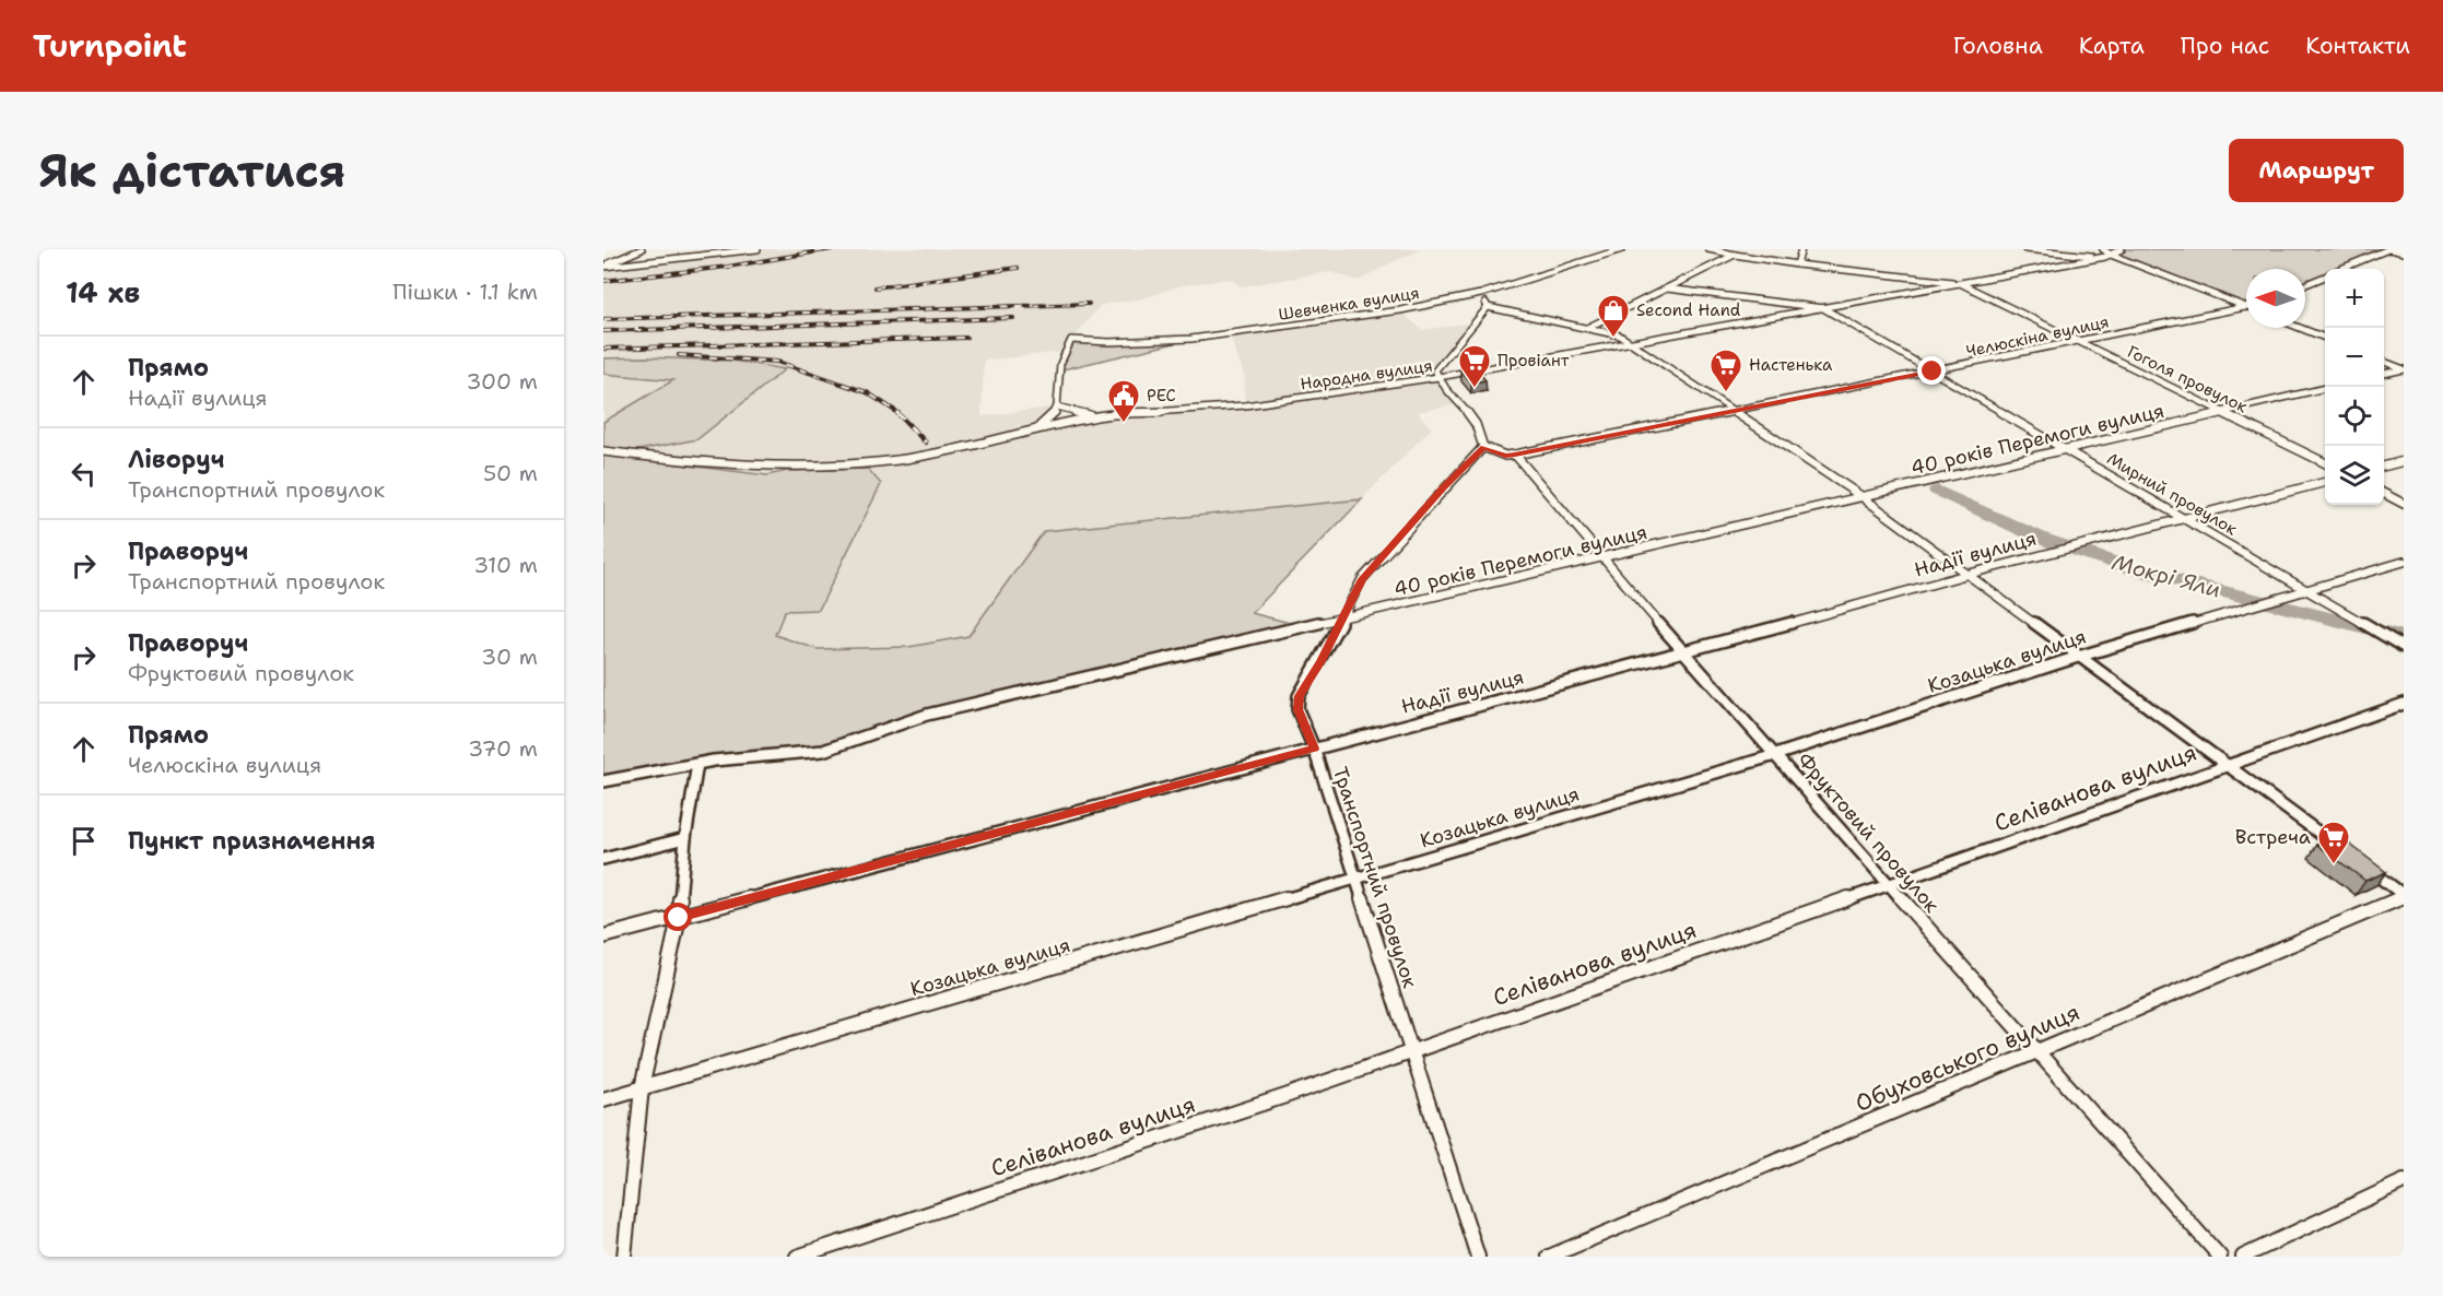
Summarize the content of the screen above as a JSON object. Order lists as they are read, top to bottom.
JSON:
{
  "streets": {
    "street": [
      "Шевченка вулиця",
      "Челюскіна вулиця",
      "Народна вулиця",
      "Гоголя провулок",
      "40 років Перемоги вулиця",
      "Мирний провулок",
      "Надії вулиця",
      "Козацька вулиця",
      "Селіванова вулиця",
      "Фруктовий провулок",
      "Транспортний провулок",
      "Обуховського вулиця"
    ]
  },
  "crossings": [
    ["Челюскіна вулиця", "Гоголя провулок"],
    ["Челюскіна вулиця", "Мирний провулок"],
    ["Челюскіна вулиця", "Фруктовий провулок"],
    ["Народна вулиця", "Гоголя провулок"],
    ["Народна вулиця", "Мирний провулок"],
    ["Гоголя провулок", "40 років Перемоги вулиця"],
    ["40 років Перемоги вулиця", "Мирний провулок"],
    ["40 років Перемоги вулиця", "Фруктовий провулок"],
    ["40 років Перемоги вулиця", "Транспортний провулок"],
    ["Мирний провулок", "Надії вулиця"],
    ["Мирний провулок", "Козацька вулиця"],
    ["Надії вулиця", "Фруктовий провулок"],
    ["Надії вулиця", "Транспортний провулок"],
    ["Козацька вулиця", "Фруктовий провулок"],
    ["Козацька вулиця", "Транспортний провулок"],
    ["Селіванова вулиця", "Фруктовий провулок"],
    ["Селіванова вулиця", "Транспортний провулок"],
    ["Фруктовий провулок", "Обуховського вулиця"]
  ],
  "water": ["Мокрі Яли"],
  "places": {
    "shop": ["Second Hand"],
    "supermarket": ["Провіант", "Настенька", "Встреча"],
    "public building": ["РЕС"]
  },
  "north": "left",
  "page": {
    "header": "Turnpoint",
    "nav": [
      "Головна",
      "Карта",
      "Про нас",
      "Контакти"
    ],
    "buttons": "Маршрут",
    "title": "Як дістатися",
    "heading": ["14 хв", "Пішки · 1.1 km"],
    "map_buttons": ["+", "−"],
    "list": [
      ["Прямо", "Надії вулиця", "300 m"],
      ["Ліворуч", "Транспортний провулок", "50 m"],
      ["Праворуч", "Транспортний провулок", "310 m"],
      ["Праворуч", "Фруктовий провулок", "30 m"],
      ["Прямо", "Челюскіна вулиця", "370 m"],
      "Пункт призначення"
    ]
  }
}
